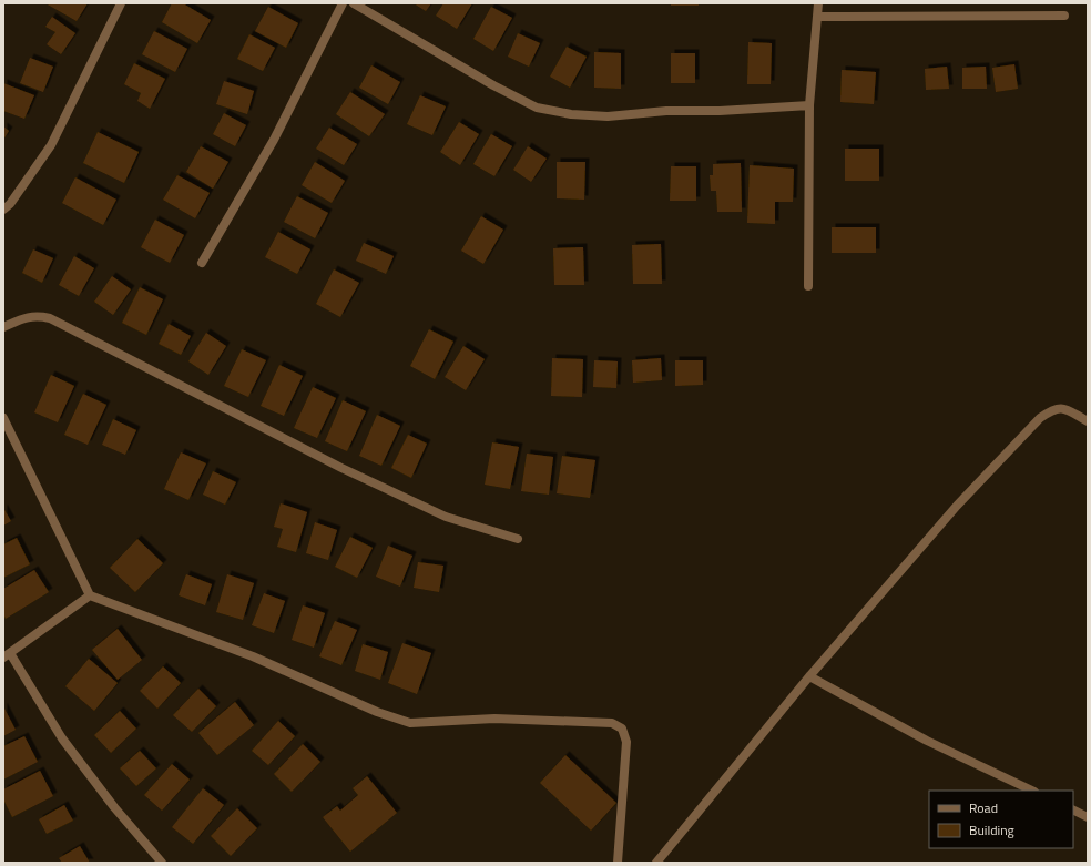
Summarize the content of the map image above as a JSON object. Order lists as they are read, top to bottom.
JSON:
{
  "legend": ["Road", "Building"]
}
